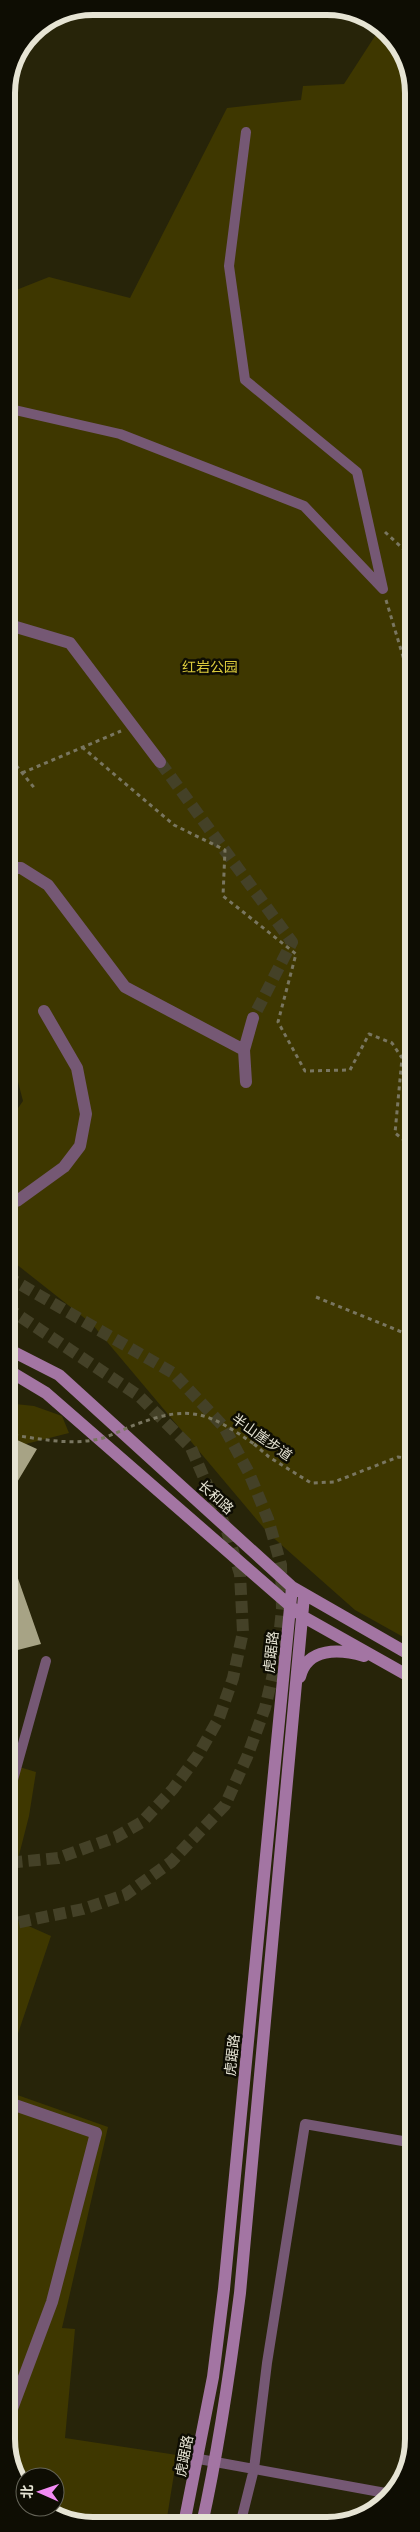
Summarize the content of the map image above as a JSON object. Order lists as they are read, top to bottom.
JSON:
{
  "streets": {
    "street": ["长和路", "虎踞路"],
    "path": ["半山崖步道"]
  },
  "crossings": [
    ["长和路", "虎踞路"]
  ],
  "parks": ["红岩公园"],
  "north": "left"
}
